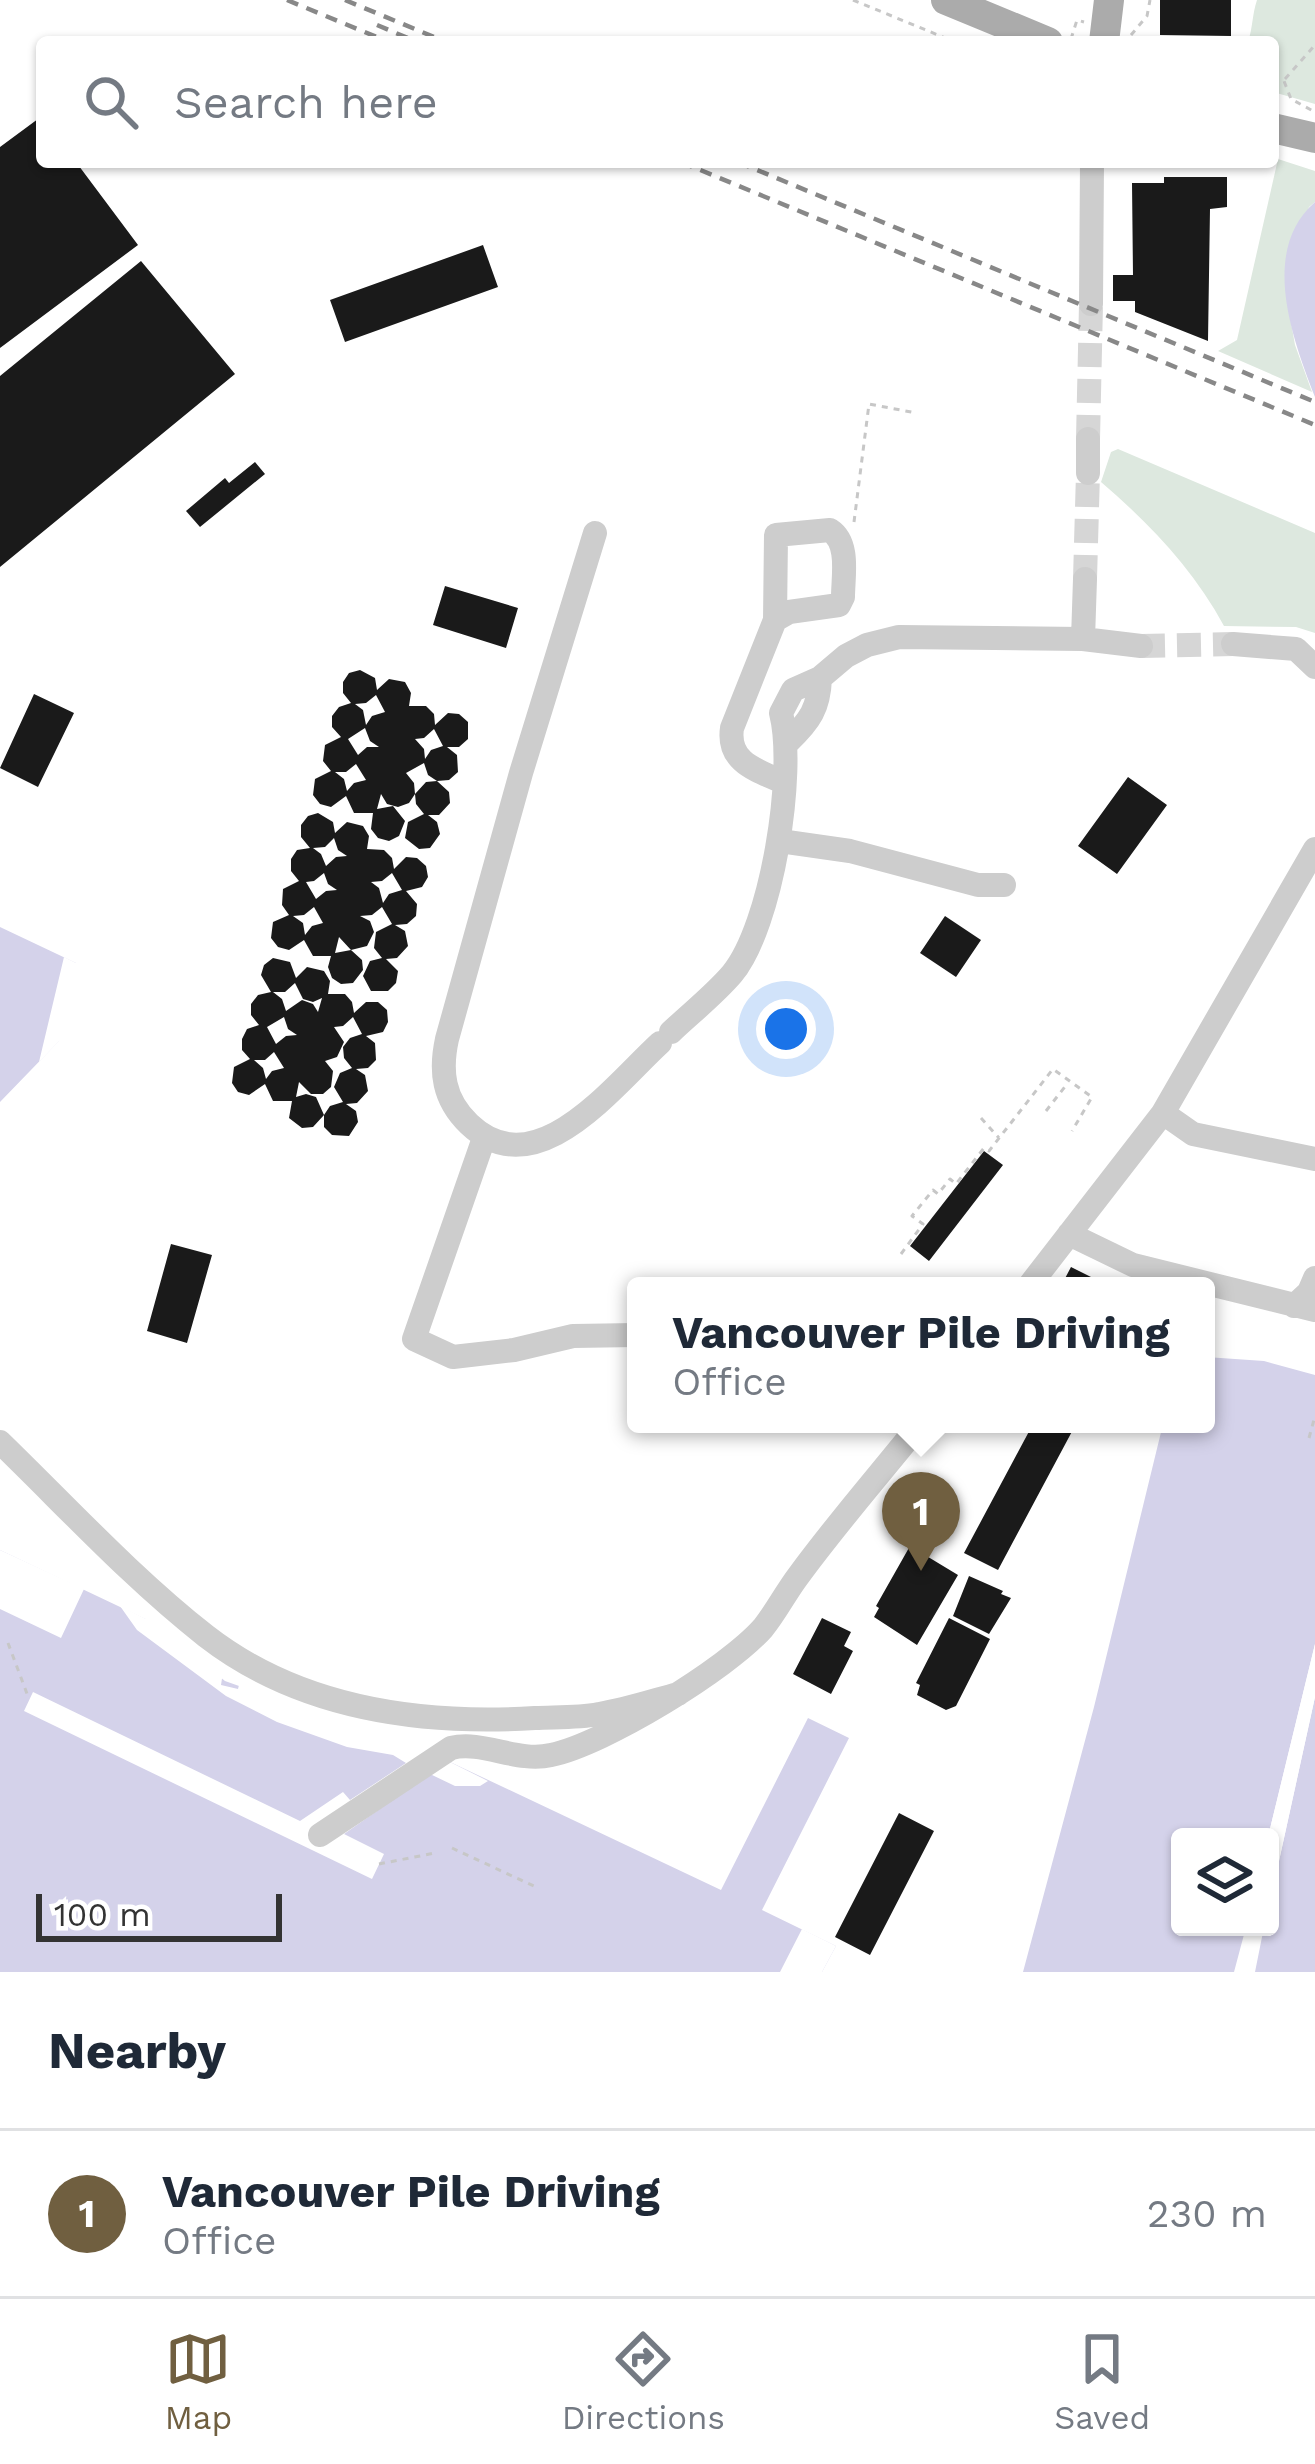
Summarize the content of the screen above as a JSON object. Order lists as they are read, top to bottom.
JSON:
{
  "scale_bar": "100 m",
  "page": {
    "search": "Search here",
    "popup": ["Vancouver Pile Driving", "Office"],
    "pins": "1",
    "scale": "100 m",
    "heading": "Nearby",
    "list": [
      {
        "mark": "1",
        "name": "Vancouver Pile Driving",
        "note": "Office",
        "value": "230 m"
      }
    ],
    "nav": ["Map", "Directions", "Saved"]
  }
}
